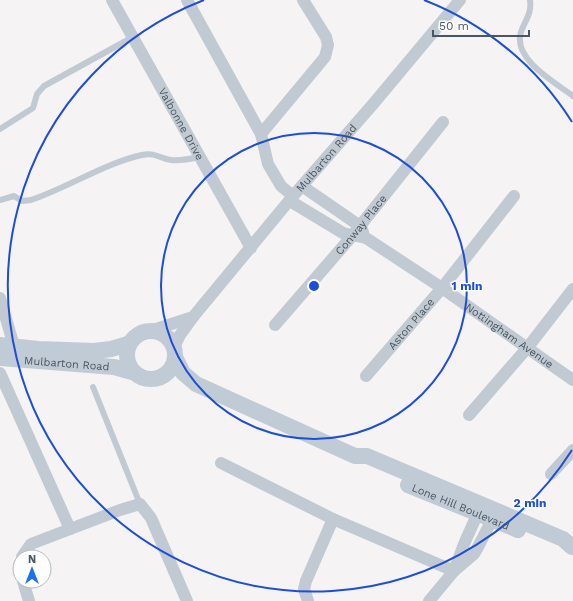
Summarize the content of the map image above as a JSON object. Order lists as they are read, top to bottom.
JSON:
{
  "streets": {
    "street": [
      "Valbonne Drive",
      "Mulbarton Road",
      "Conway Place",
      "Aston Place",
      "Nottingham Avenue",
      "Lone Hill Boulevard"
    ]
  },
  "crossings": [
    ["Valbonne Drive", "Mulbarton Road"],
    ["Mulbarton Road", "Nottingham Avenue"],
    ["Mulbarton Road", "Lone Hill Boulevard"],
    ["Conway Place", "Nottingham Avenue"],
    ["Aston Place", "Nottingham Avenue"]
  ],
  "scale_bar": "50 m",
  "north": "top",
  "rings": ["1 min", "2 min"]
}
